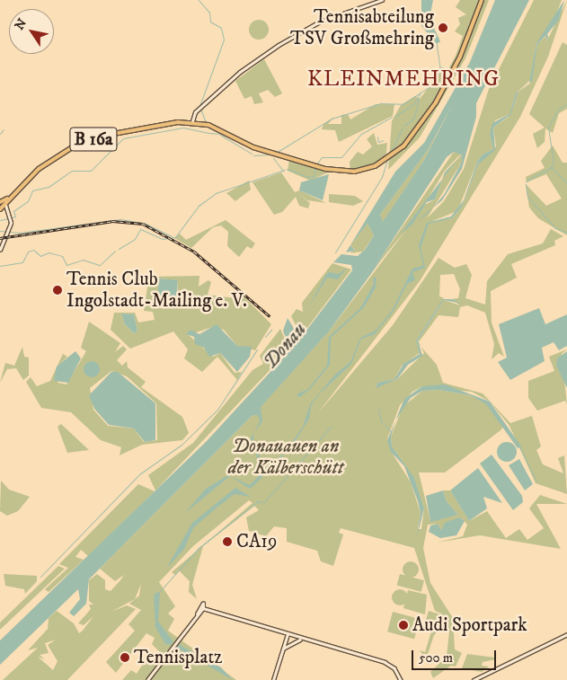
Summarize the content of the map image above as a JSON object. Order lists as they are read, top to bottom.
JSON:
{
  "streets": {
    "main road": ["B 16a"]
  },
  "districts": ["KLEINMEHRING"],
  "water": ["Donau"],
  "parks": ["Donauauen an der Kälberschütt"],
  "places": [
    "Tennisabteilung TSV Großmehring",
    "Tennis Club Ingolstadt-Mailing e. V.",
    "CA19",
    "Audi Sportpark",
    "Tennisplatz"
  ],
  "scale_bar": "500 m",
  "north": "top left"
}
